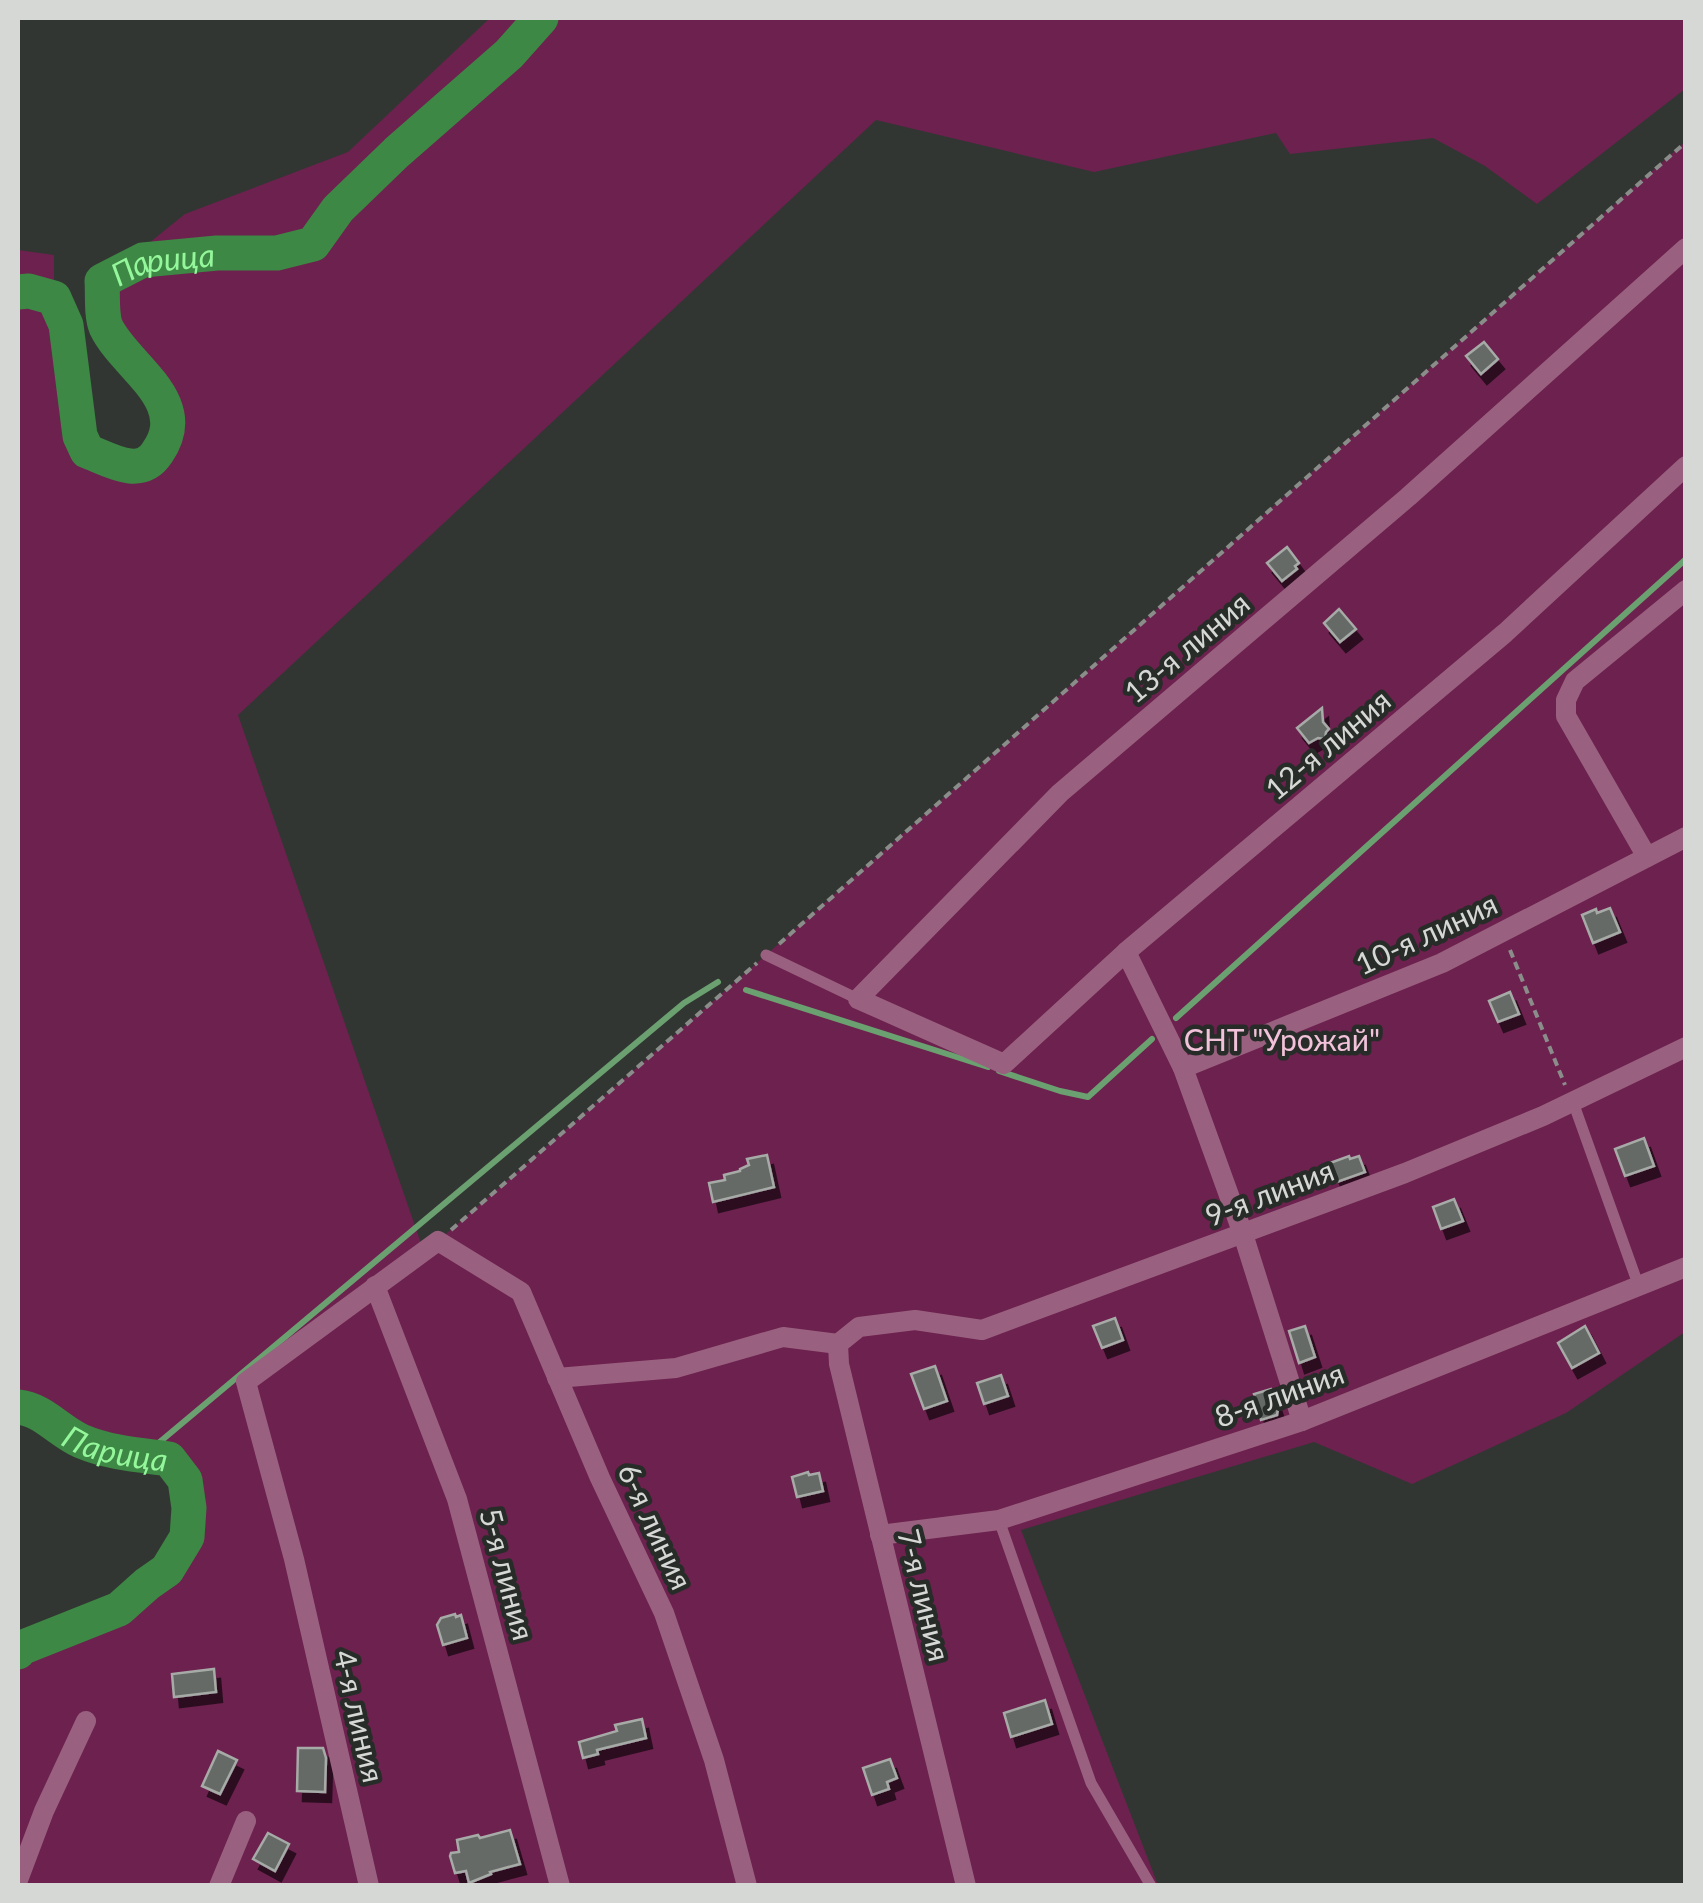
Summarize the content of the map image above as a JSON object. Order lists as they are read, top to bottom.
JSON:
{
  "streets": {
    "street": [
      "13-я линия",
      "12-я линия",
      "10-я линия",
      "9-я линия",
      "8-я линия",
      "6-я линия",
      "5-я линия",
      "7-я линия",
      "4-я линия"
    ]
  },
  "crossings": [
    ["13-я линия", "12-я линия"],
    ["9-я линия", "7-я линия"],
    ["8-я линия", "7-я линия"],
    ["5-я линия", "4-я линия"]
  ],
  "water": ["Парица"],
  "parks": ["СНТ \"Урожай\""]
}
